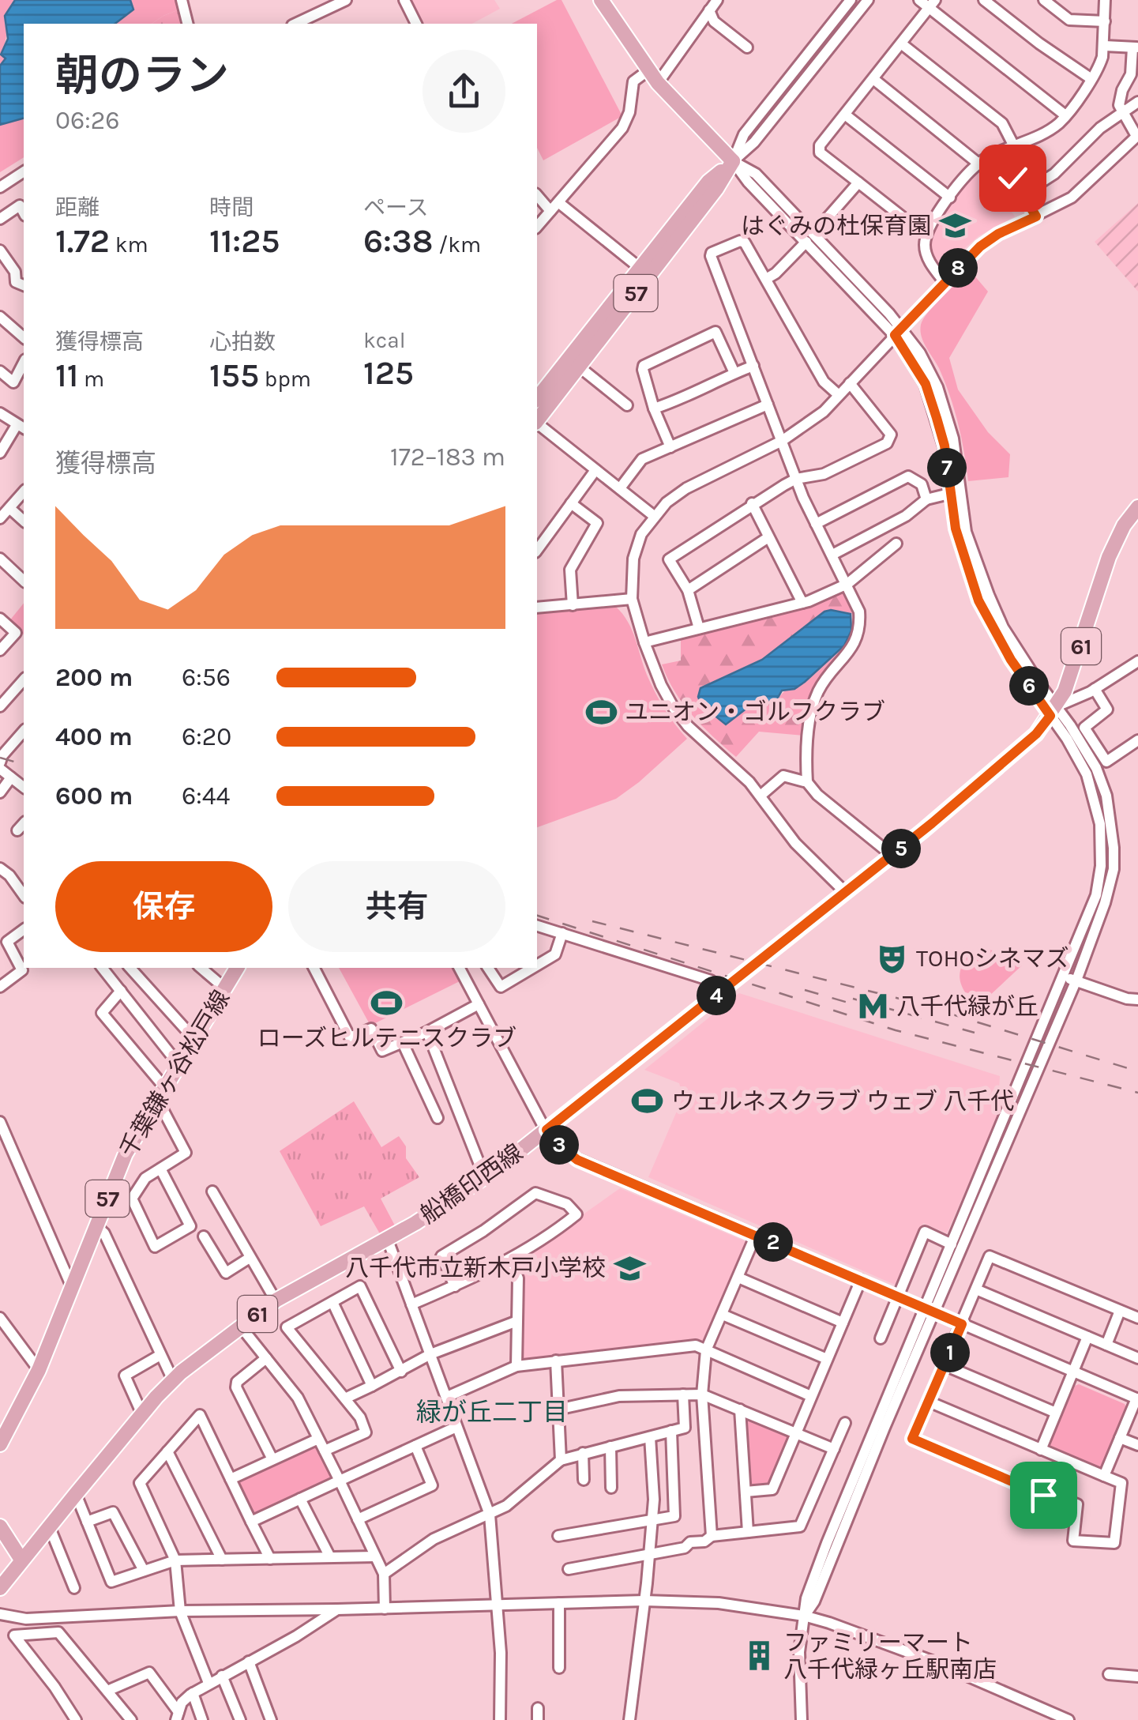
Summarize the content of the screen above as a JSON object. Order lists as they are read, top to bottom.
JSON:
{
  "streets": {
    "main road": [
      "57",
      "61",
      "千葉鎌ヶ谷松戸線",
      "船橋印西線"
    ]
  },
  "districts": ["緑が丘二丁目"],
  "places": {
    "school or university": ["はぐみの杜保育園", "八千代市立新木戸小学校"],
    "sports": ["ユニオン・ゴルフクラブ", "ローズヒルテニスクラブ", "ウェルネスクラブ ウェブ 八千代"],
    "theatre": ["TOHOシネマズ"],
    "metro station": ["八千代緑が丘"],
    "building": ["ファミリーマート 八千代緑ヶ丘駅南店"]
  },
  "page": {
    "heading": ["朝のラン", "06:26"],
    "stats": [
      ["距離", "1.72 km"],
      ["時間", "11:25"],
      ["ペース", "6:38 /km"],
      ["獲得標高", "11 m"],
      ["心拍数", "155 bpm"],
      ["kcal", "125"]
    ],
    "pins": [
      "8",
      "7",
      "6",
      "5",
      "4",
      "3",
      "2",
      "1"
    ],
    "chart": ["獲得標高", "172–183 m"],
    "list": [
      {
        "name": "200 m",
        "note": "6:56"
      },
      {
        "name": "400 m",
        "note": "6:20"
      },
      {
        "name": "600 m",
        "note": "6:44"
      }
    ],
    "buttons": ["保存", "共有"]
  }
}
